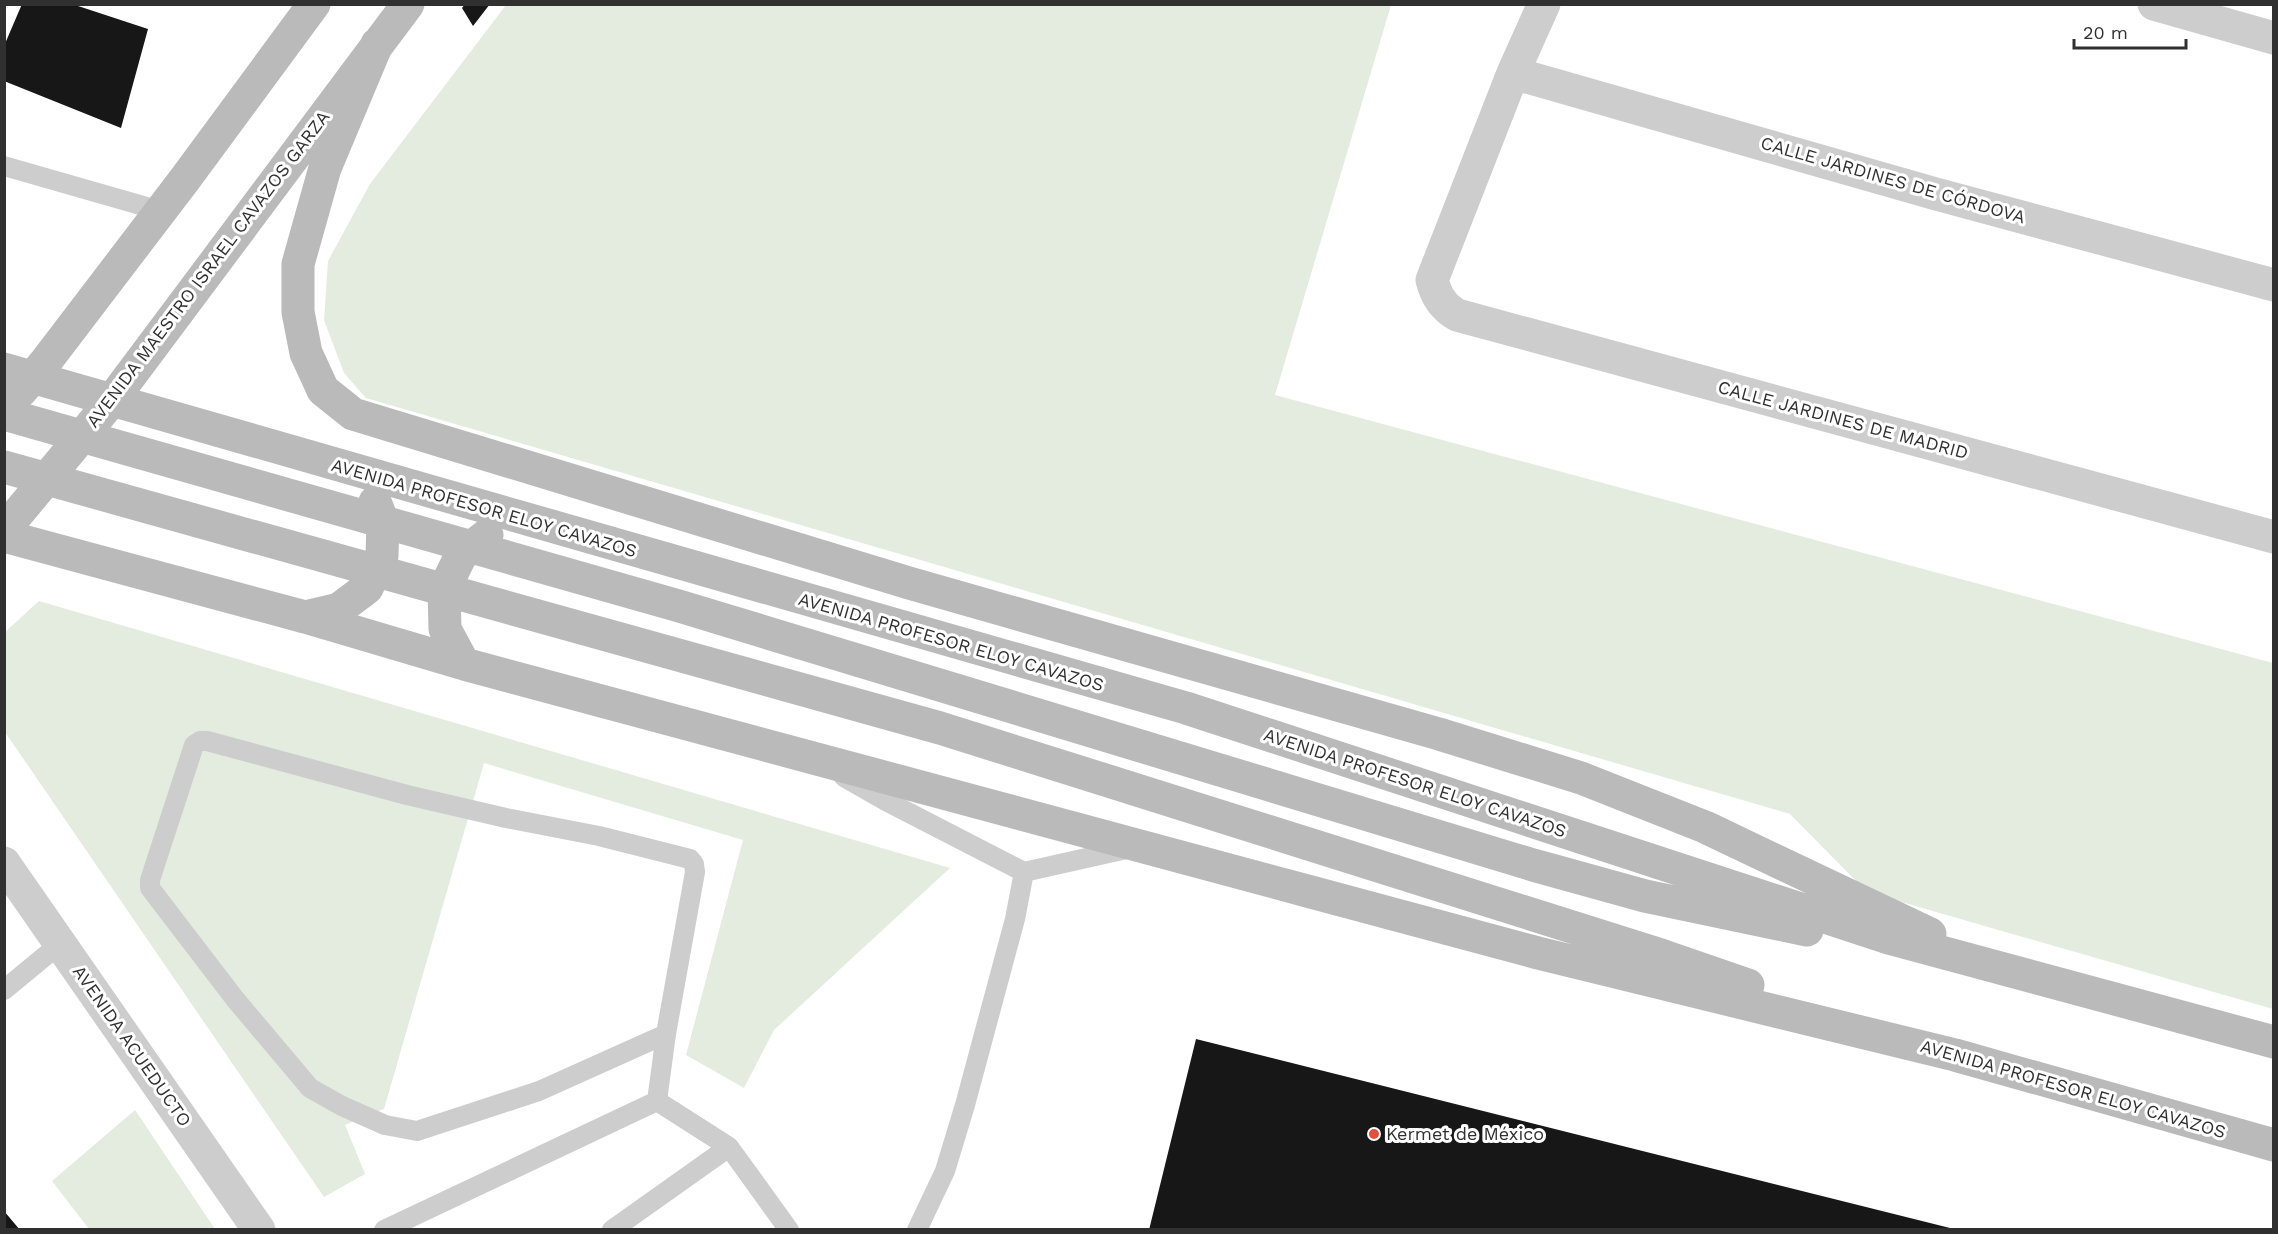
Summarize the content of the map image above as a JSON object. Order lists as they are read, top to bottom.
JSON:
{
  "streets": {
    "main road": ["AVENIDA MAESTRO ISRAEL CAVAZOS GARZA", "AVENIDA PROFESOR ELOY CAVAZOS"],
    "street": ["CALLE JARDINES DE CÓRDOVA", "CALLE JARDINES DE MADRID", "AVENIDA ACUEDUCTO"]
  },
  "crossings": [
    ["CALLE JARDINES DE CÓRDOVA", "CALLE JARDINES DE MADRID"],
    ["AVENIDA MAESTRO ISRAEL CAVAZOS GARZA", "AVENIDA PROFESOR ELOY CAVAZOS"]
  ],
  "places": ["Kermet de México"],
  "scale_bar": "20 m"
}
